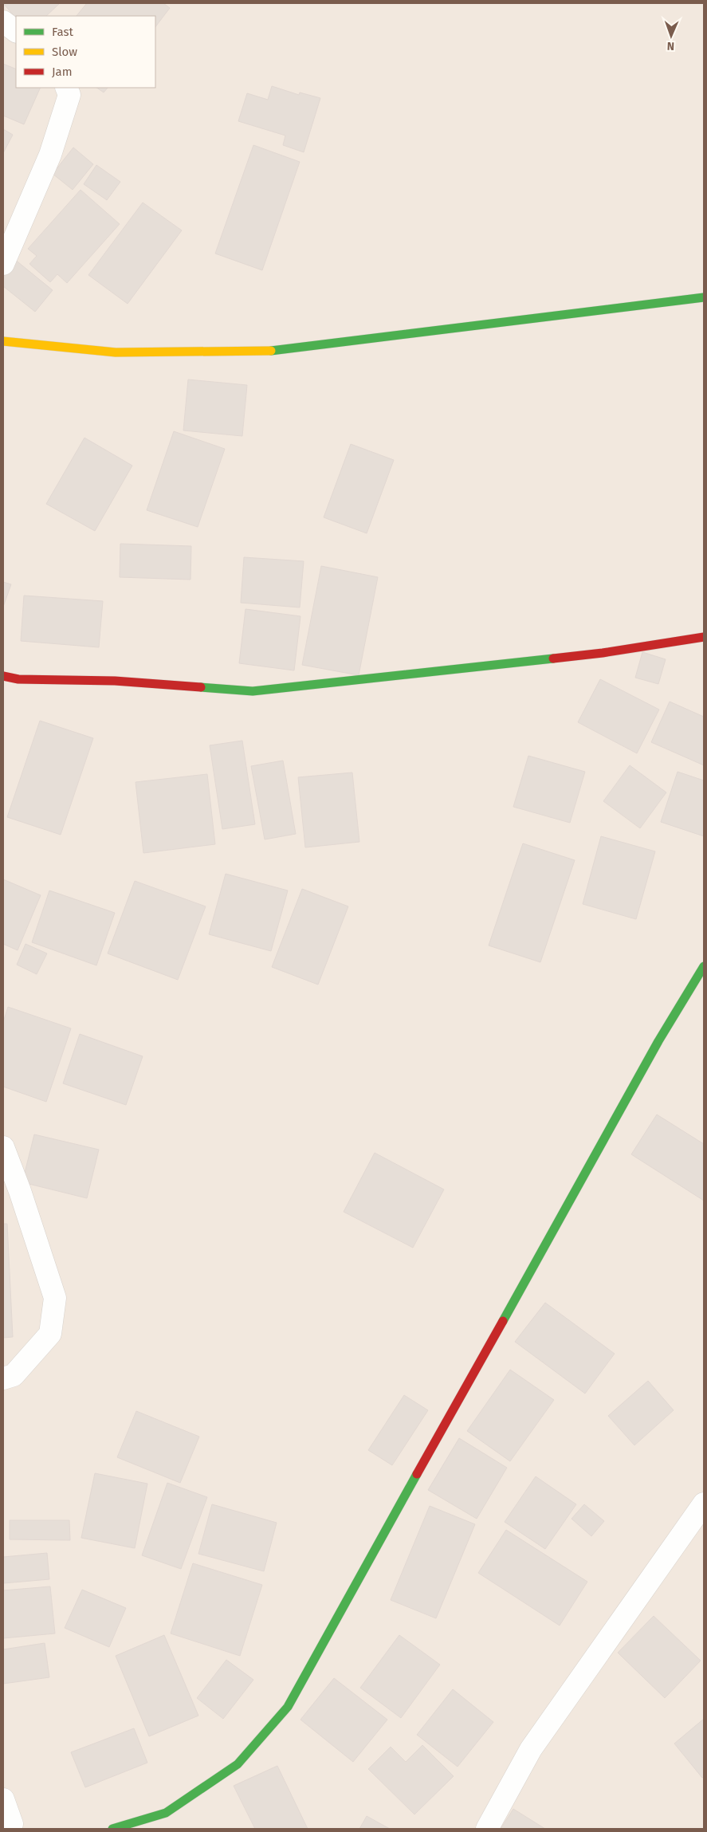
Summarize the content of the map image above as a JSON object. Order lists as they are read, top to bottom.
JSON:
{
  "legend": ["Fast", "Slow", "Jam"],
  "north": "bottom"
}
